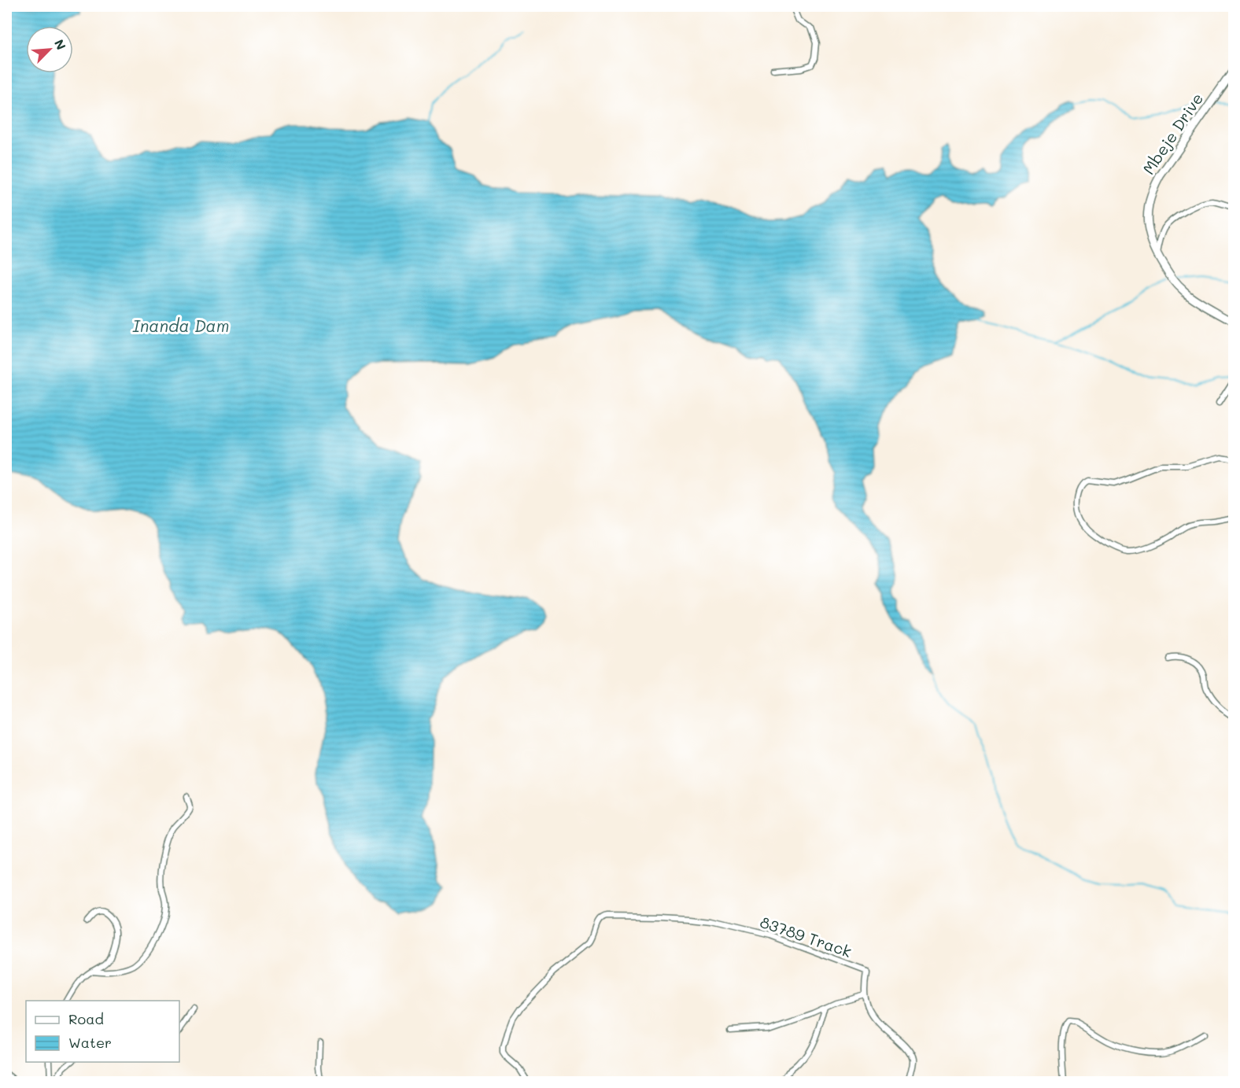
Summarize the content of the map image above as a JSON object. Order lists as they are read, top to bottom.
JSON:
{
  "streets": {
    "street": ["Mbeje Drive", "83789 Track"]
  },
  "water": ["Inanda Dam"],
  "legend": ["Road", "Water"],
  "north": "top right"
}
